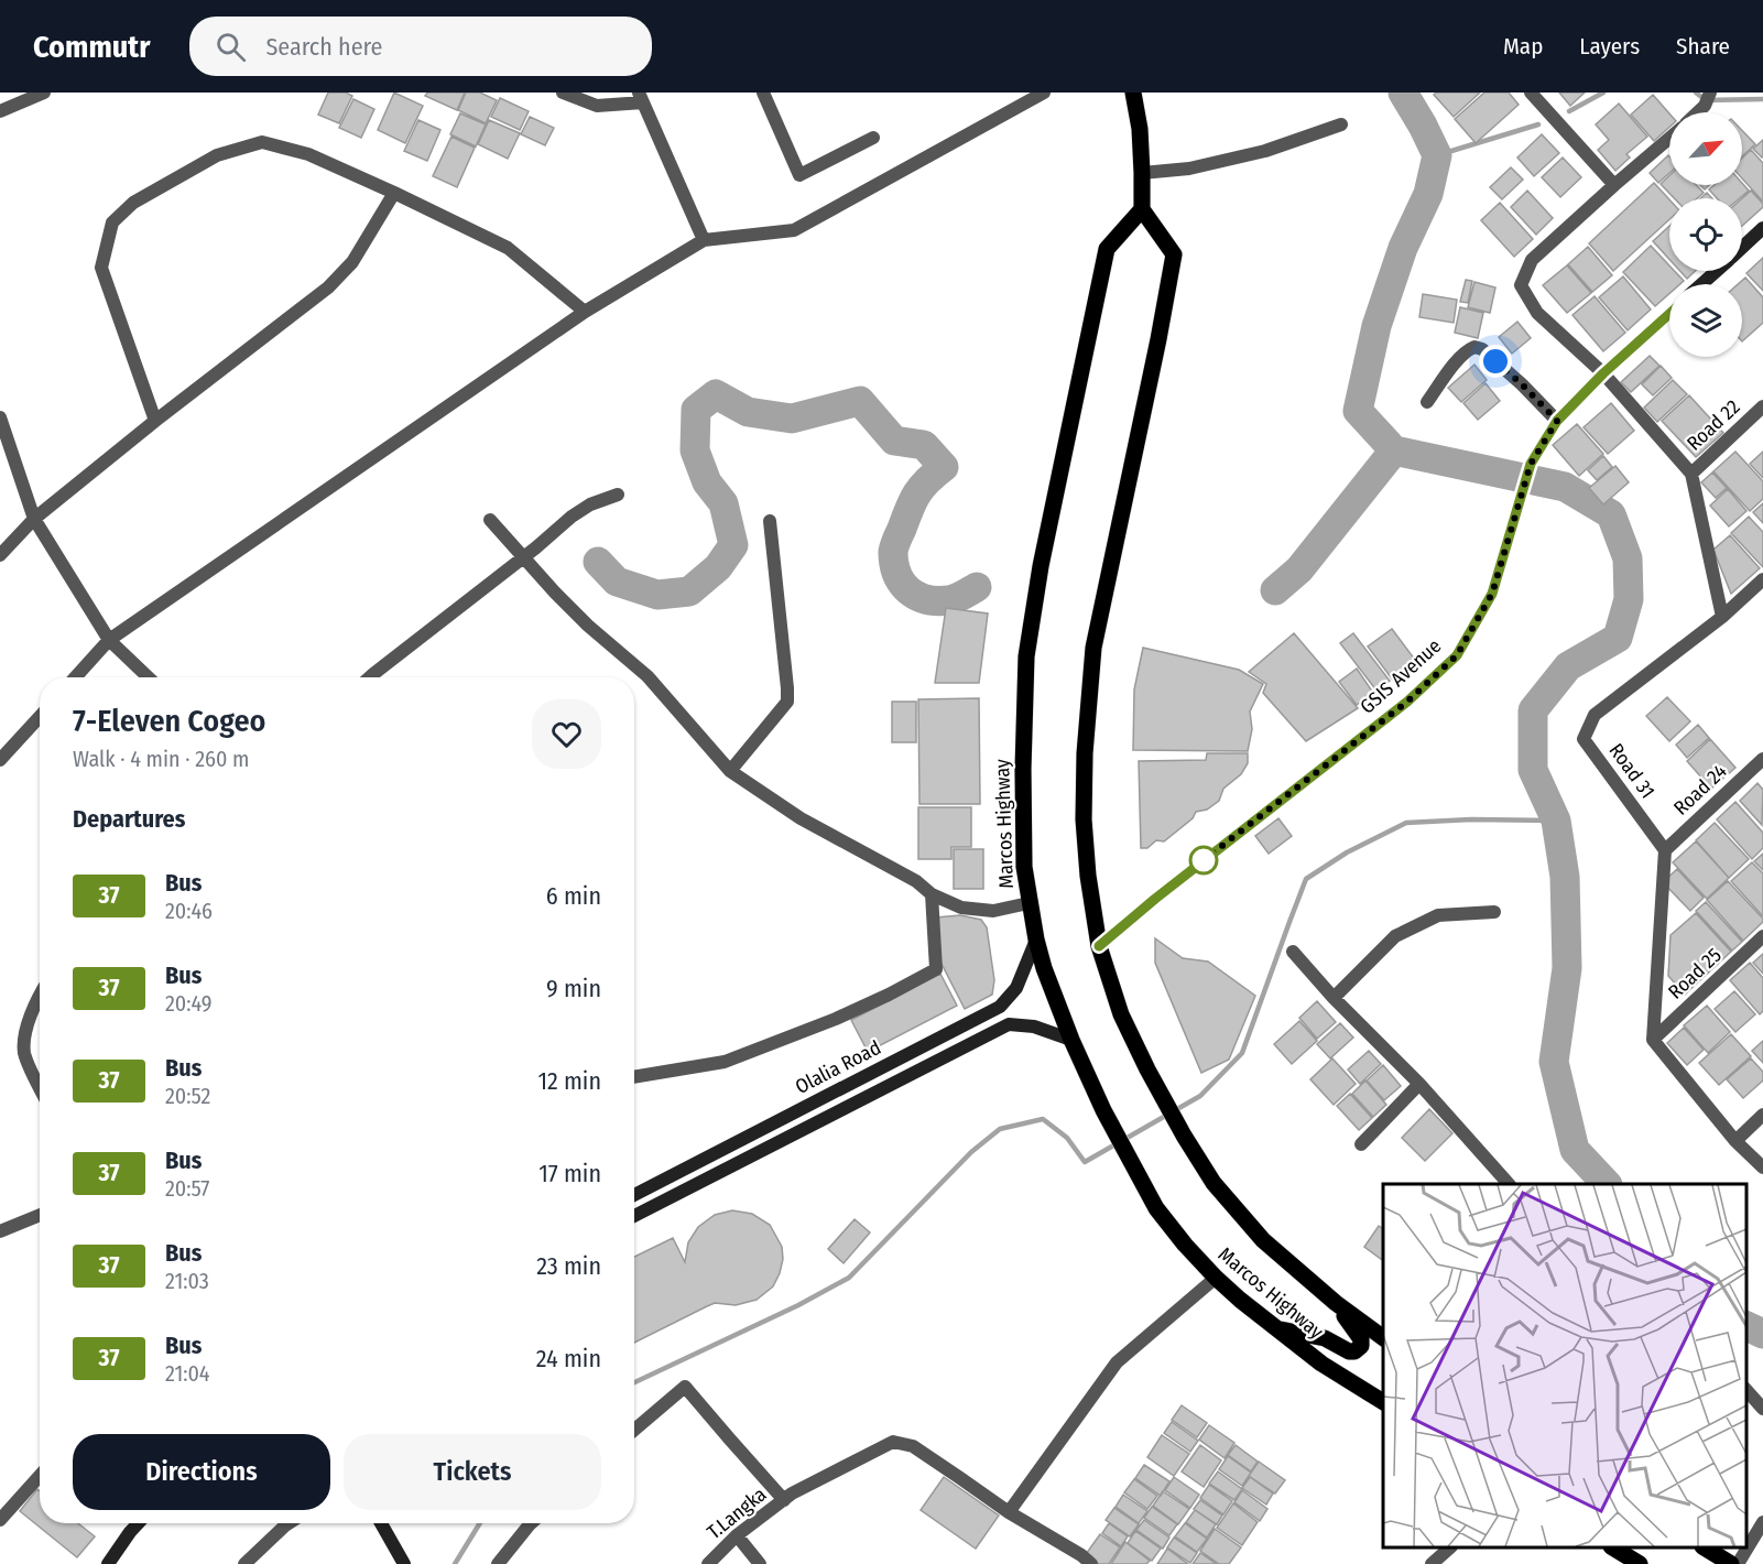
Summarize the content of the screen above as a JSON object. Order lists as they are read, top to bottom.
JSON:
{
  "streets": {
    "main road": ["Marcos Highway"],
    "street": [
      "Road 22",
      "GSIS Avenue",
      "Road 31",
      "Road 24",
      "Road 25",
      "Olalia Road",
      "T.Langka"
    ]
  },
  "crossings": [
    ["GSIS Avenue", "Marcos Highway"],
    ["Road 31", "Road 24"],
    ["Marcos Highway", "Olalia Road"]
  ],
  "lines": ["bus line 37"],
  "north": "top right",
  "page": {
    "header": "Commutr",
    "search": "Search here",
    "nav": ["Map", "Layers", "Share"],
    "heading": [
      ["7-Eleven Cogeo", "Walk · 4 min · 260 m"],
      "Departures"
    ],
    "list": [
      {
        "mark": "37",
        "name": "Bus",
        "note": "20:46",
        "value": "6 min"
      },
      {
        "mark": "37",
        "name": "Bus",
        "note": "20:49",
        "value": "9 min"
      },
      {
        "mark": "37",
        "name": "Bus",
        "note": "20:52",
        "value": "12 min"
      },
      {
        "mark": "37",
        "name": "Bus",
        "note": "20:57",
        "value": "17 min"
      },
      {
        "mark": "37",
        "name": "Bus",
        "note": "21:03",
        "value": "23 min"
      },
      {
        "mark": "37",
        "name": "Bus",
        "note": "21:04",
        "value": "24 min"
      }
    ],
    "buttons": ["Directions", "Tickets"]
  }
}
